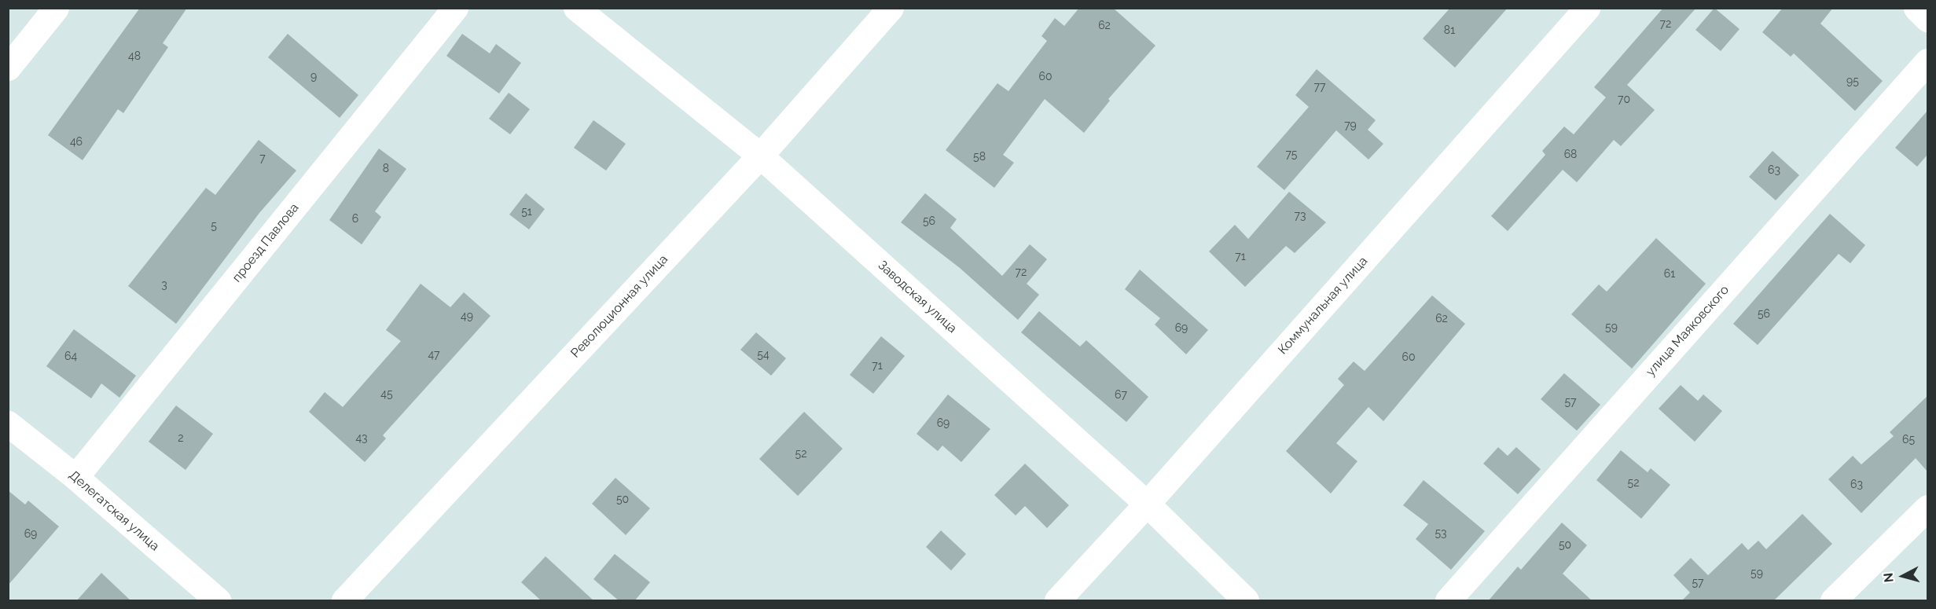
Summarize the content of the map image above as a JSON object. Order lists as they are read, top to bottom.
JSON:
{
  "streets": {
    "street": [
      "проезд Павлова",
      "Заводская улица",
      "Коммунальная улица",
      "Революционная улица",
      "улица Маяковского",
      "Делегатская улица"
    ]
  },
  "crossings": [
    ["проезд Павлова", "Делегатская улица"],
    ["Заводская улица", "Коммунальная улица"],
    ["Заводская улица", "Революционная улица"]
  ],
  "house_numbers": [
    "72",
    "62",
    "81",
    "48",
    "9",
    "60",
    "95",
    "77",
    "70",
    "79",
    "46",
    "75",
    "68",
    "58",
    "7",
    "8",
    "63",
    "51",
    "73",
    "6",
    "56",
    "5",
    "71",
    "72",
    "61",
    "3",
    "56",
    "49",
    "62",
    "59",
    "69",
    "47",
    "54",
    "64",
    "60",
    "71",
    "45",
    "67",
    "57",
    "69",
    "2",
    "43",
    "65",
    "52",
    "52",
    "63",
    "50",
    "53",
    "69",
    "50",
    "59",
    "57"
  ],
  "north": "left"
}
